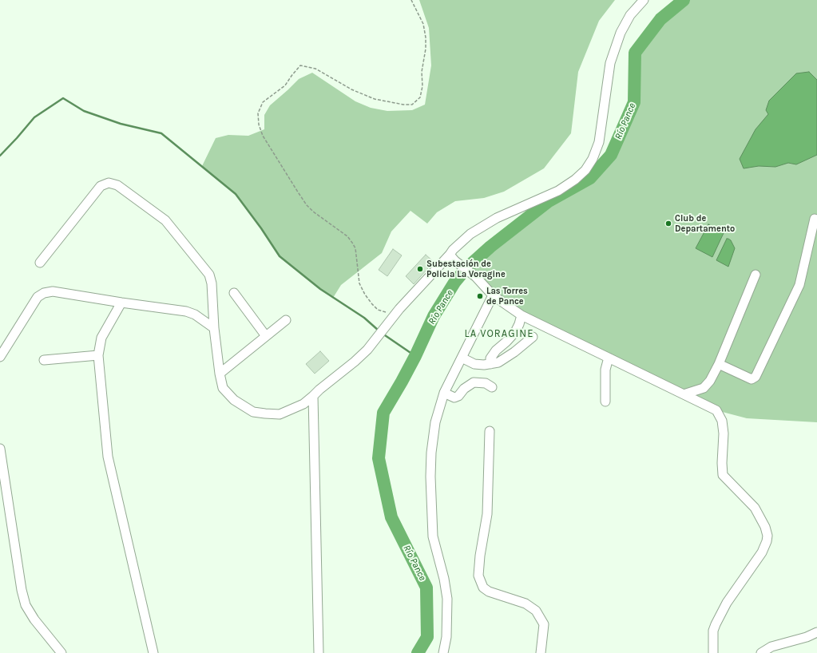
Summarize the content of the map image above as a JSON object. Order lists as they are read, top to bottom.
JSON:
{
  "districts": ["LA VORAGINE"],
  "water": ["Río Pance"],
  "places": ["Club de Departamento", "Subestación de Policia La Voragine", "Las Torres de Pance"]
}
